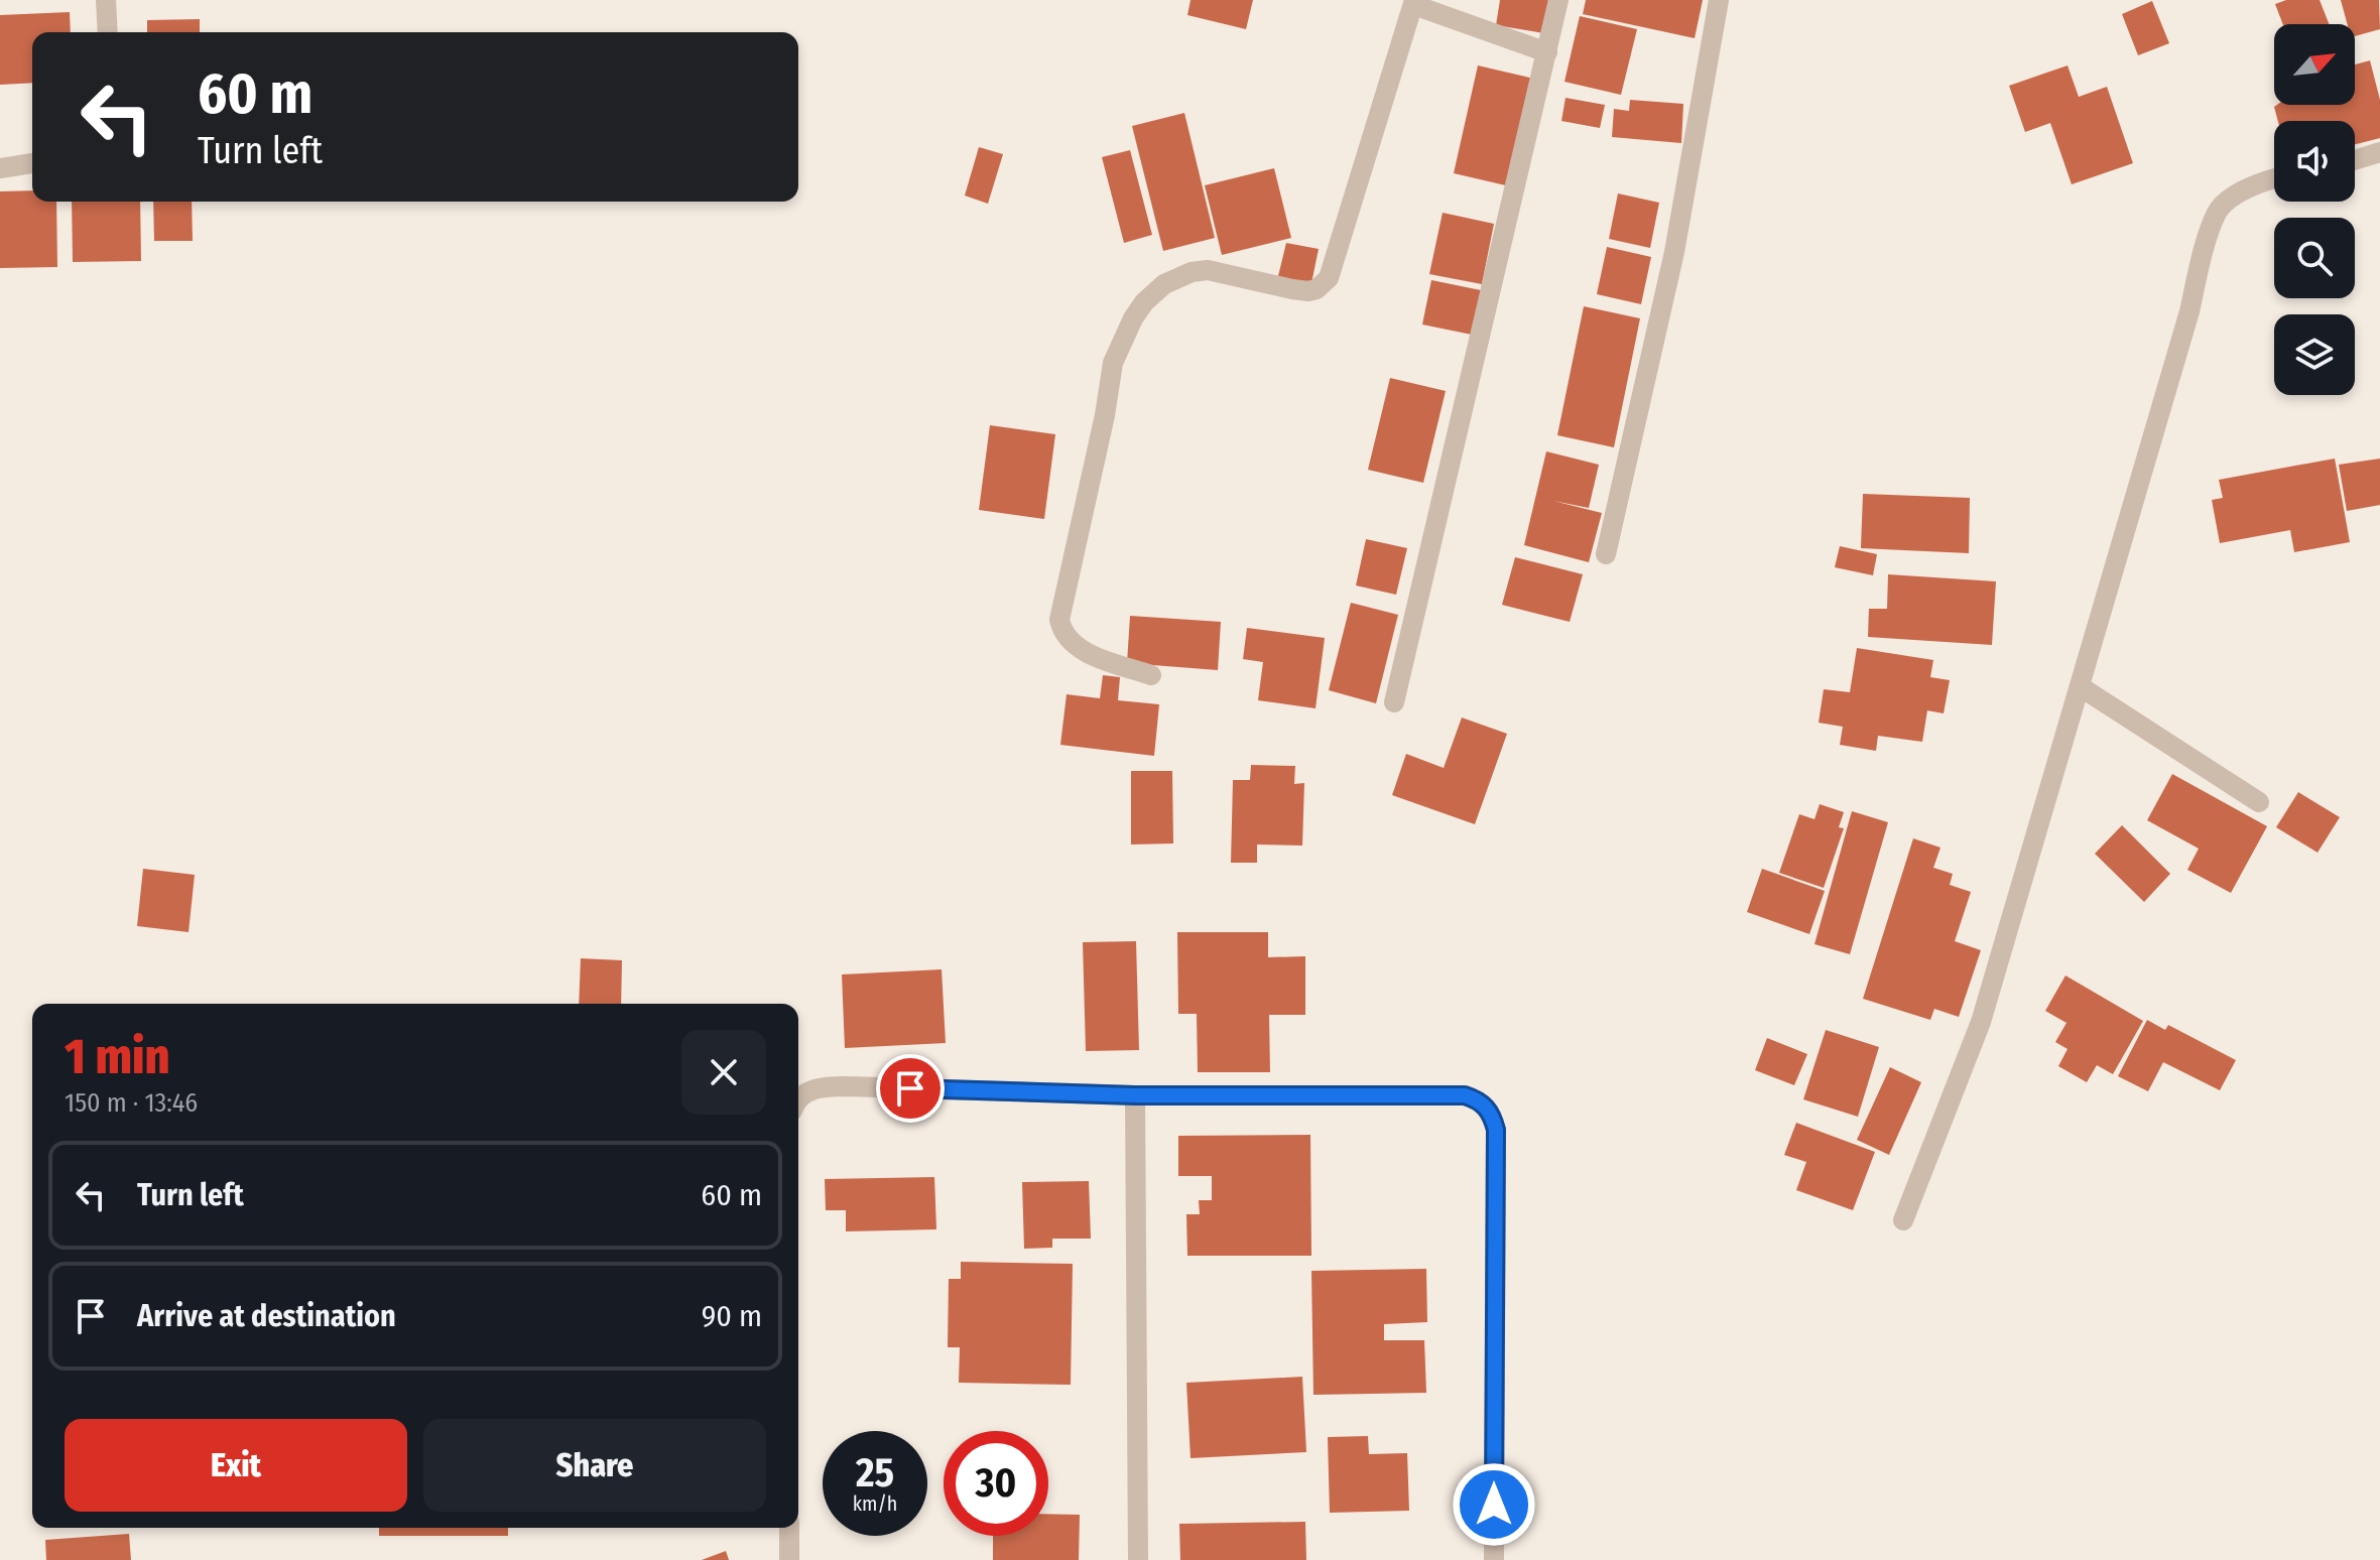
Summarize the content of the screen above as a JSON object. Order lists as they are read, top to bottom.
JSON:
{
  "north": "top right",
  "page": {
    "turn": ["60 m", "Turn left"],
    "heading": ["1 min", "150 m · 13:46"],
    "list": [
      {
        "name": "Turn left",
        "value": "60 m"
      },
      {
        "name": "Arrive at destination",
        "value": "90 m"
      }
    ],
    "buttons": ["Exit", "Share"],
    "speed": "25 km/h",
    "limit": "30"
  }
}
